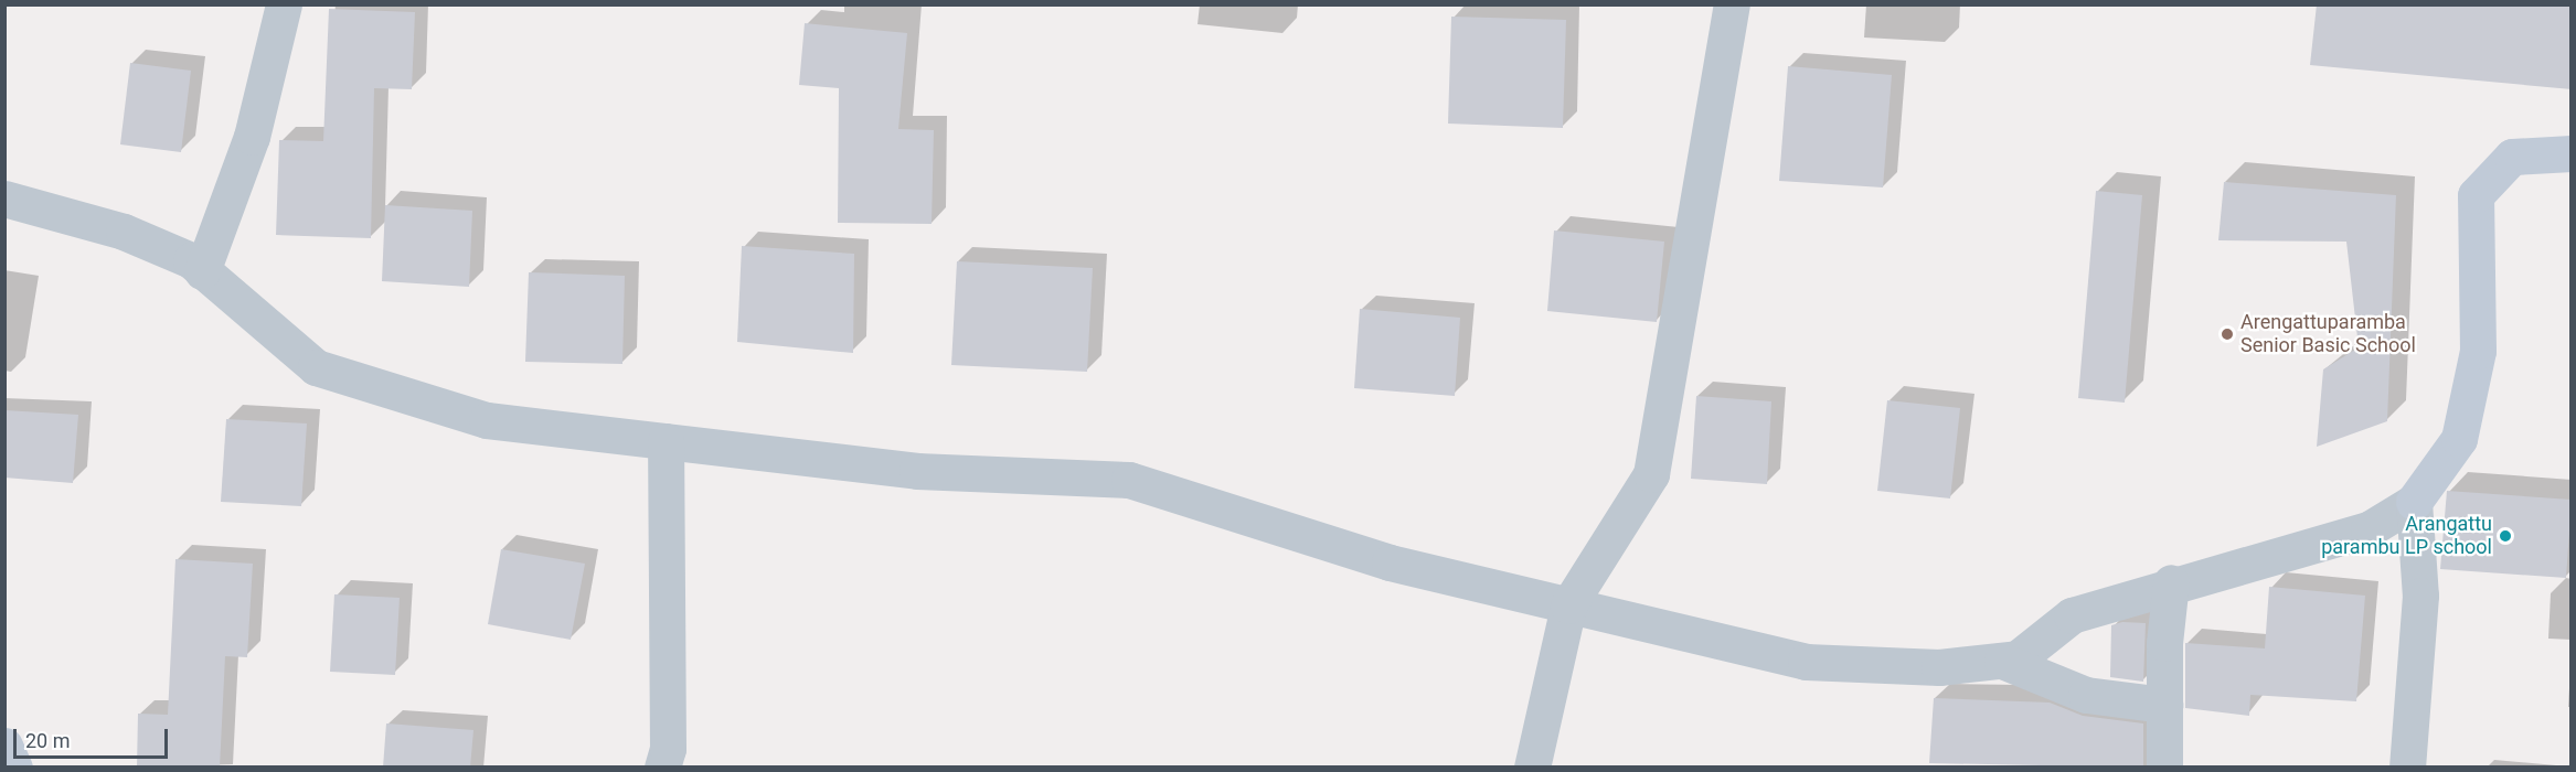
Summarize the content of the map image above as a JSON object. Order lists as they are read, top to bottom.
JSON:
{
  "places": ["Arengattuparamba Senior Basic School", "Arangattu parambu LP school"],
  "scale_bar": "20 m"
}
